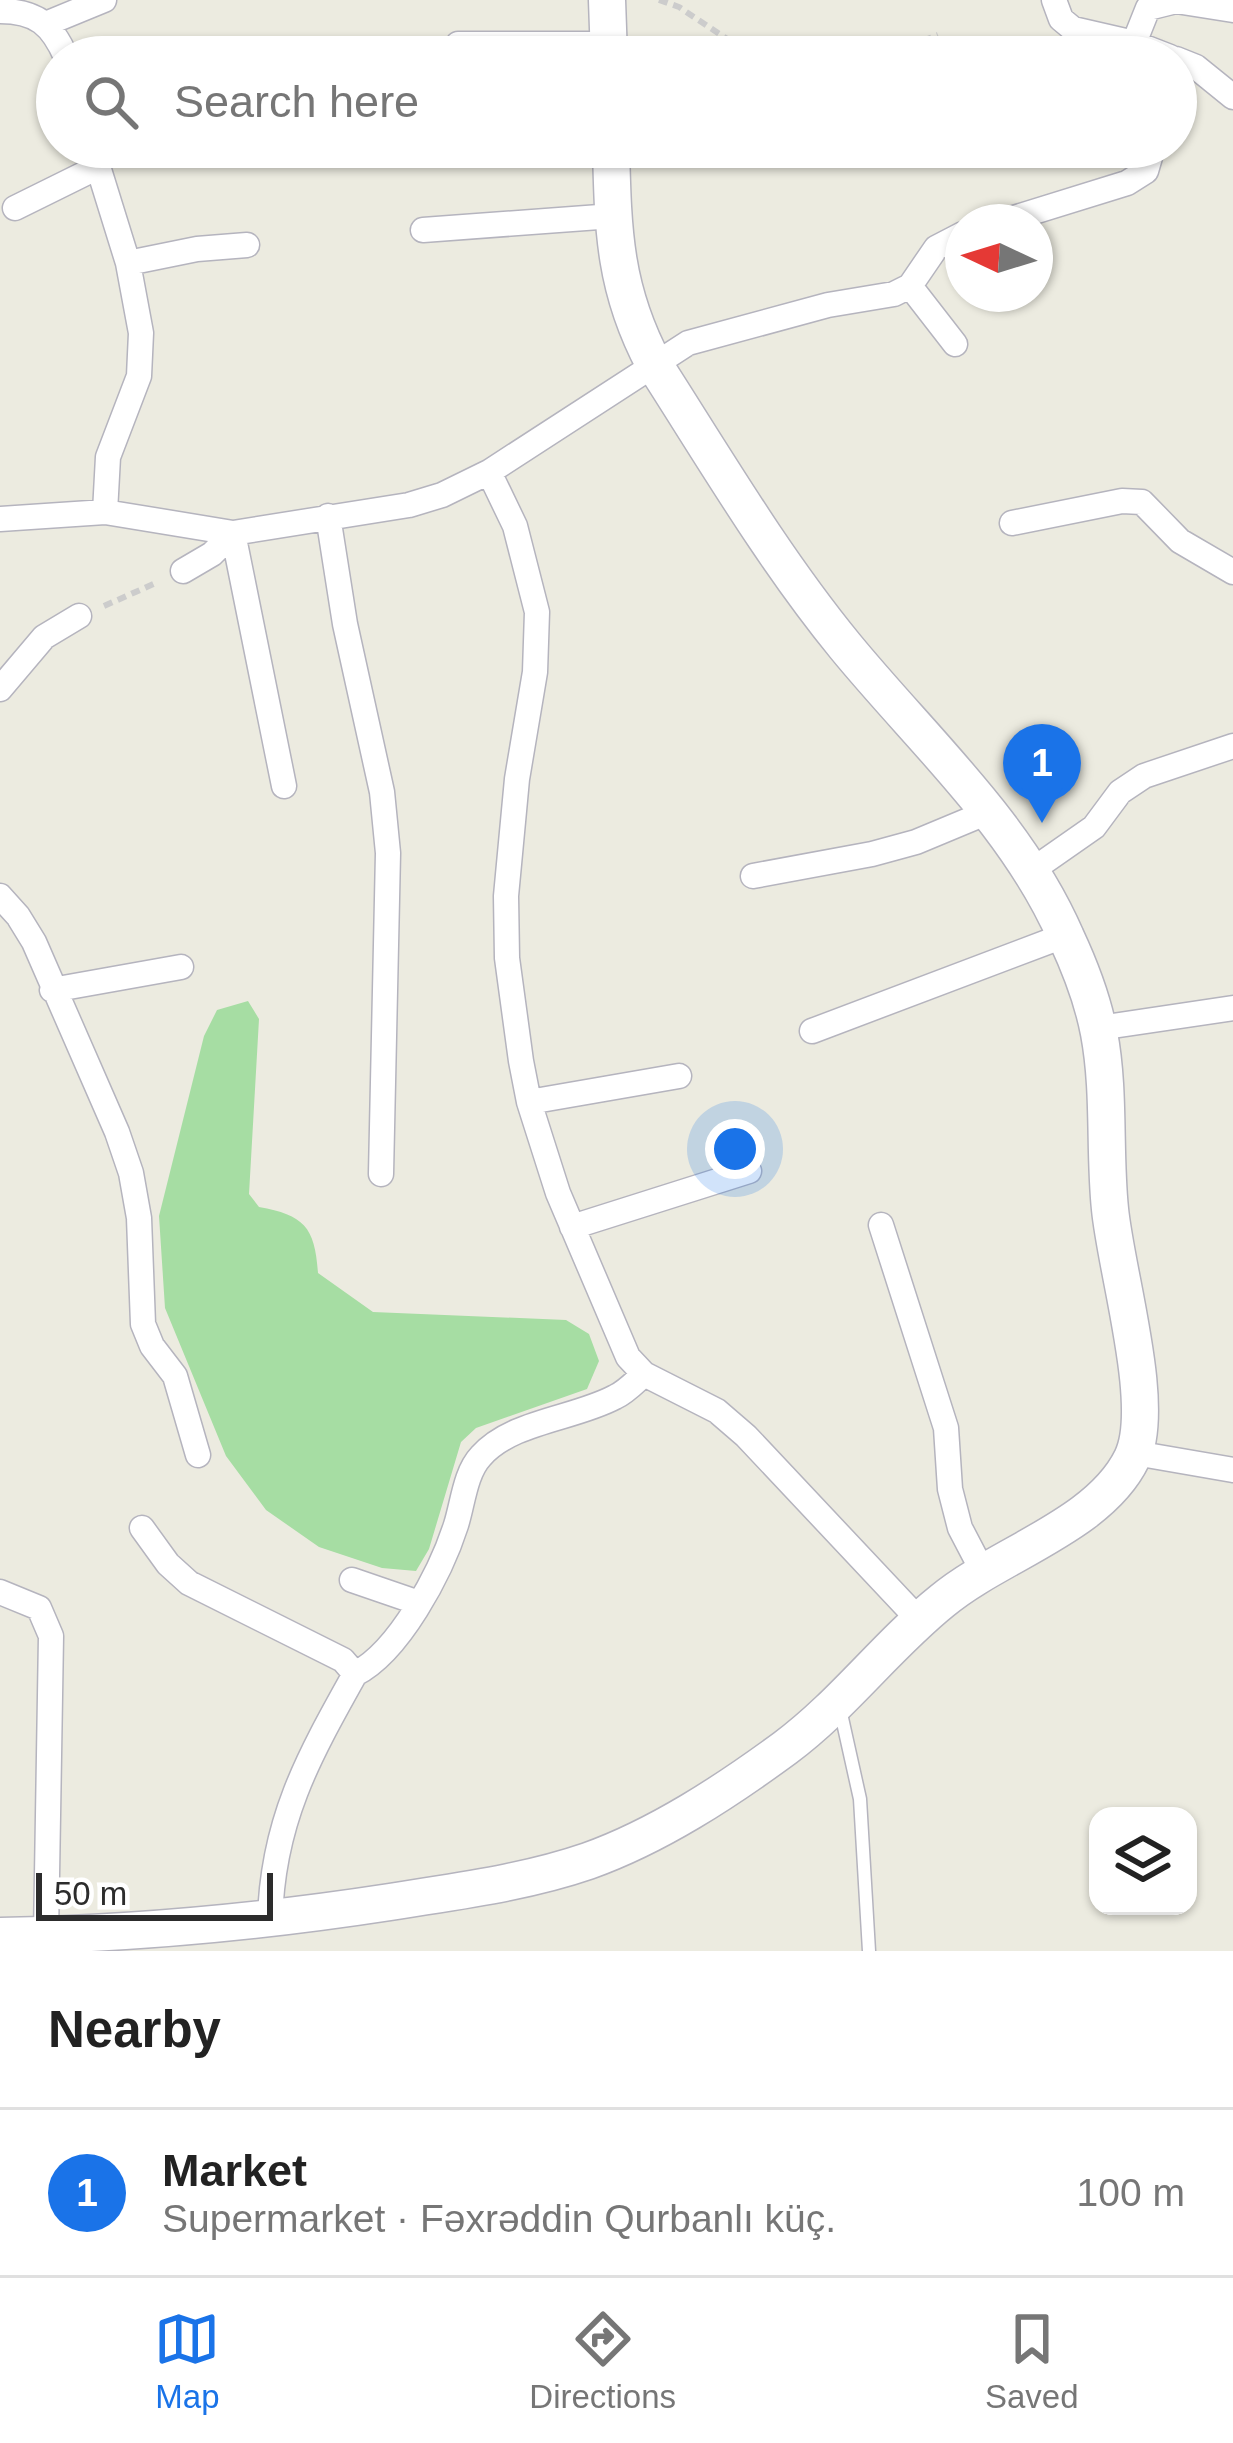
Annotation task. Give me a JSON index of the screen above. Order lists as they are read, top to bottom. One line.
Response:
{"scale_bar":"50 m","north":"left","page":{"search":"Search here","pins":"1","scale":"50 m","heading":"Nearby","list":[{"mark":"1","name":"Market","note":"Supermarket · Fəxrəddin Qurbanlı küç.","value":"100 m"}],"nav":["Map","Directions","Saved"]}}
